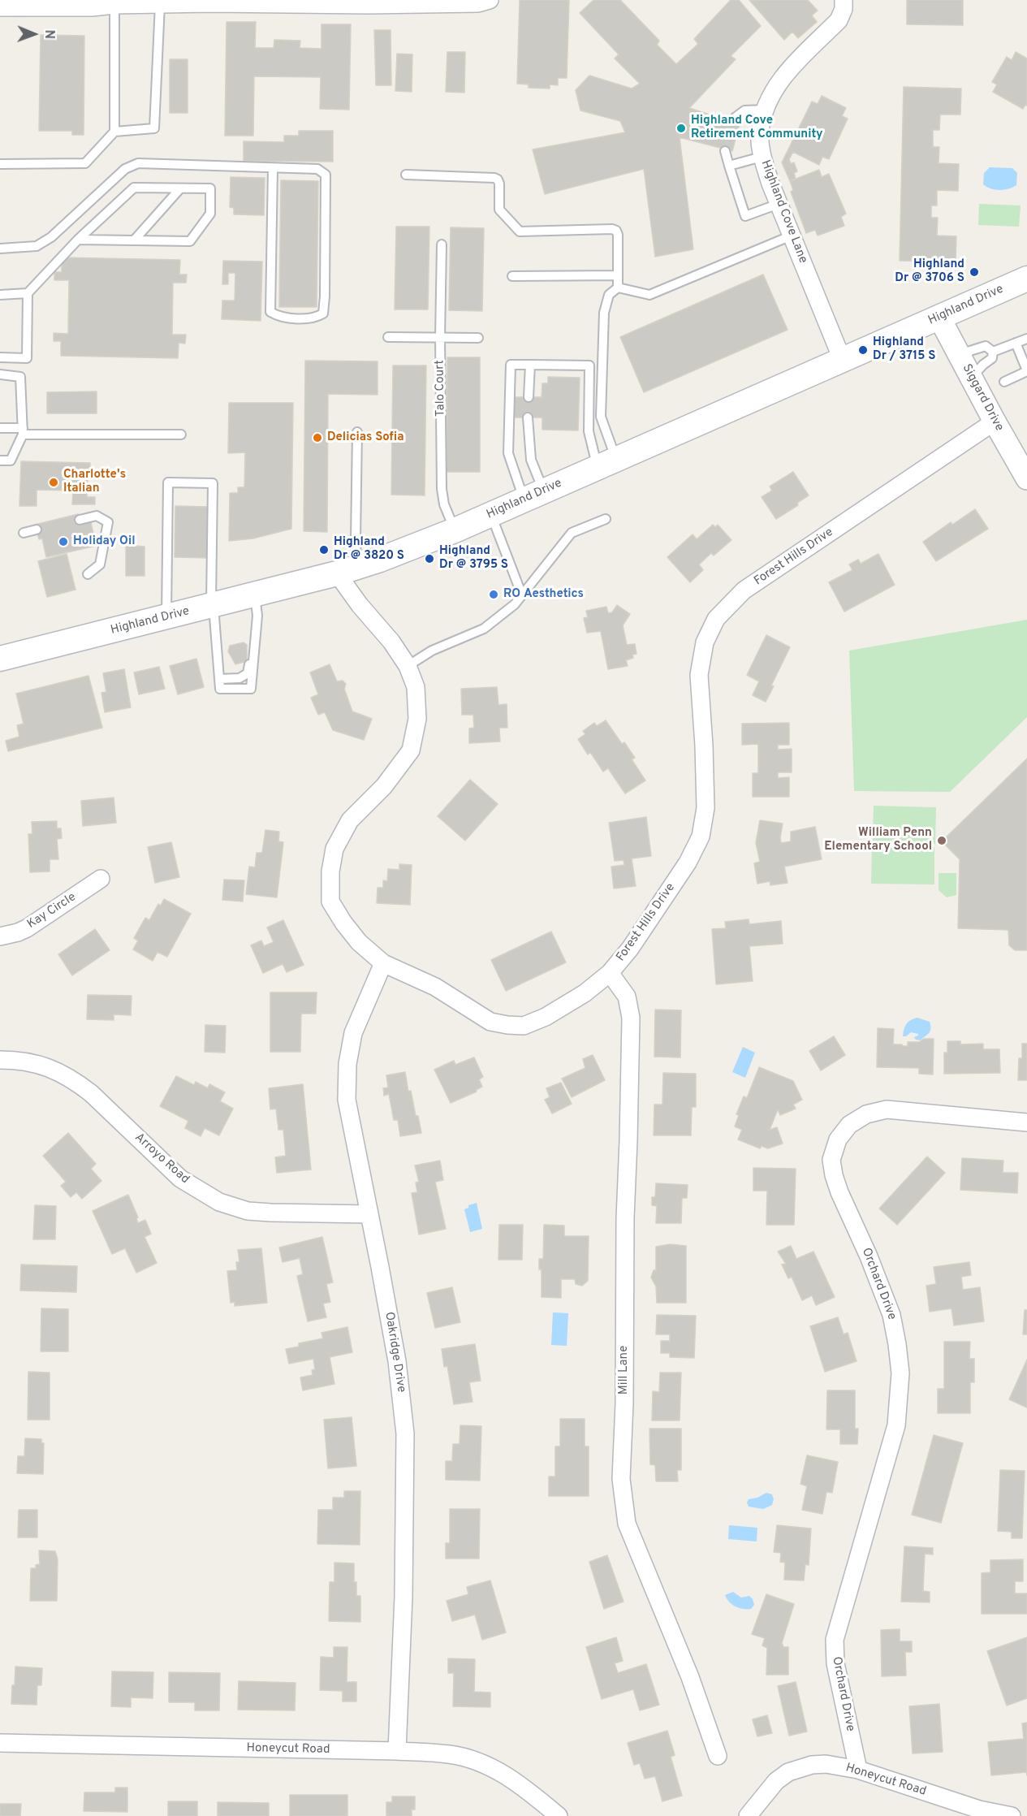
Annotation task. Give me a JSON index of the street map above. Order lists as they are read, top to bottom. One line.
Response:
{"streets":{"main road":["Highland Drive"],"street":["Highland Cove Lane","Siggard Drive","Forest Hills Drive","Kay Circle","Arroyo Road","Orchard Drive","Oakridge Drive","Mill Lane","Honeycut Road"],"lane":["Talo Court"]},"crossings":[["Highland Cove Lane","Highland Drive"],["Highland Drive","Talo Court"],["Highland Drive","Siggard Drive"],["Highland Drive","Forest Hills Drive"],["Siggard Drive","Forest Hills Drive"],["Forest Hills Drive","Oakridge Drive"],["Forest Hills Drive","Mill Lane"],["Arroyo Road","Oakridge Drive"],["Orchard Drive","Honeycut Road"],["Oakridge Drive","Honeycut Road"]],"places":["Highland Cove Retirement Community","Highland Dr @ 3706 S","Highland Dr / 3715 S","Delicias Sofia","Charlotte's Italian","Holiday Oil","Highland Dr @ 3820 S","Highland Dr @ 3795 S","RO Aesthetics","William Penn Elementary School"],"north":"right"}
